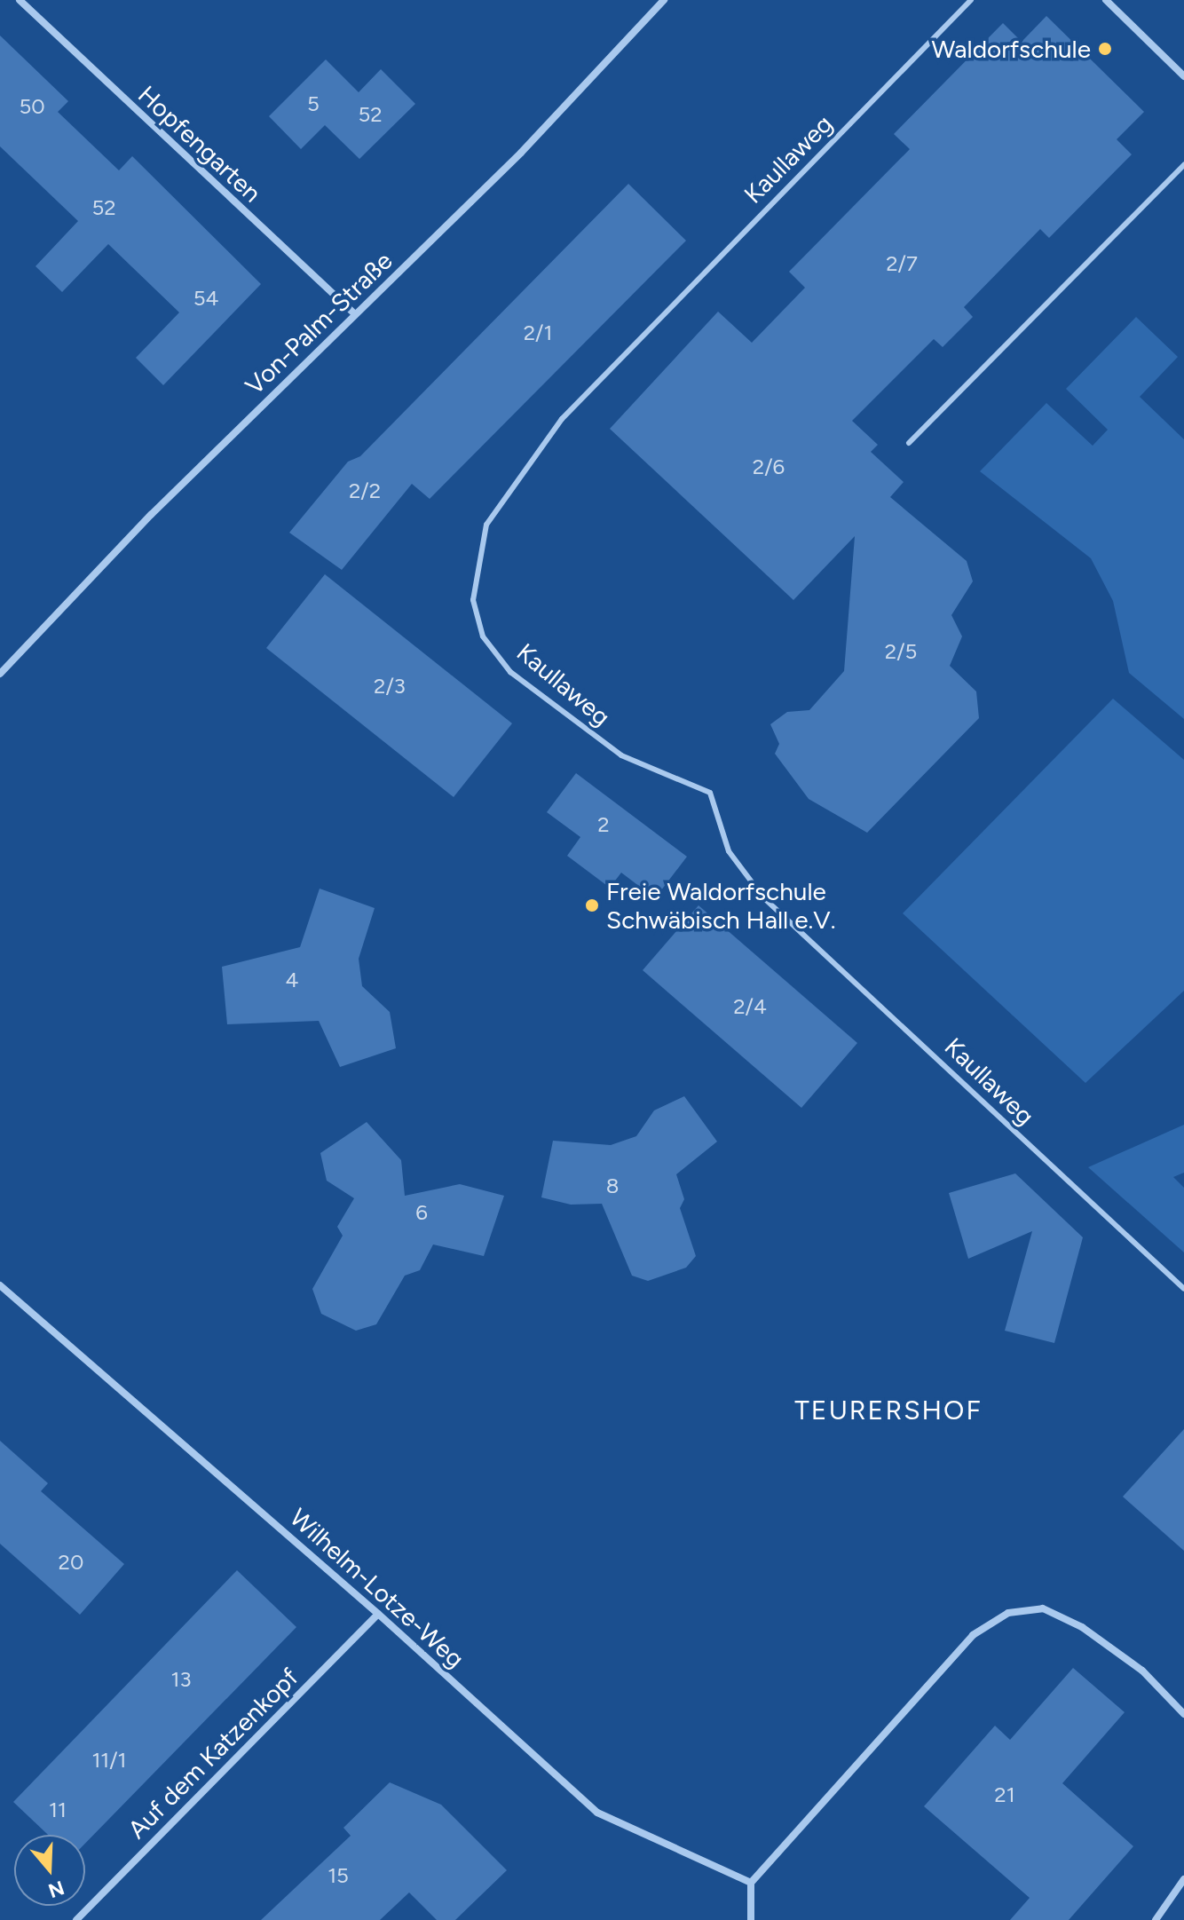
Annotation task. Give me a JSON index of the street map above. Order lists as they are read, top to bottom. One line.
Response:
{"streets":{"street":["Hopfengarten","Von-Palm-Straße","Wilhelm-Lotze-Weg","Auf dem Katzenkopf"],"lane":["Kaullaweg"]},"crossings":[["Hopfengarten","Von-Palm-Straße"],["Wilhelm-Lotze-Weg","Auf dem Katzenkopf"]],"districts":["TEURERSHOF"],"places":["Waldorfschule","Freie Waldorfschule Schwäbisch Hall e.V."],"house_numbers":["5","50","52","52","2/7","54","2/1","2/6","2/2","2/5","2/3","2","4","2/4","8","6","20","13","11/1","21","11","15"],"north":"bottom"}
